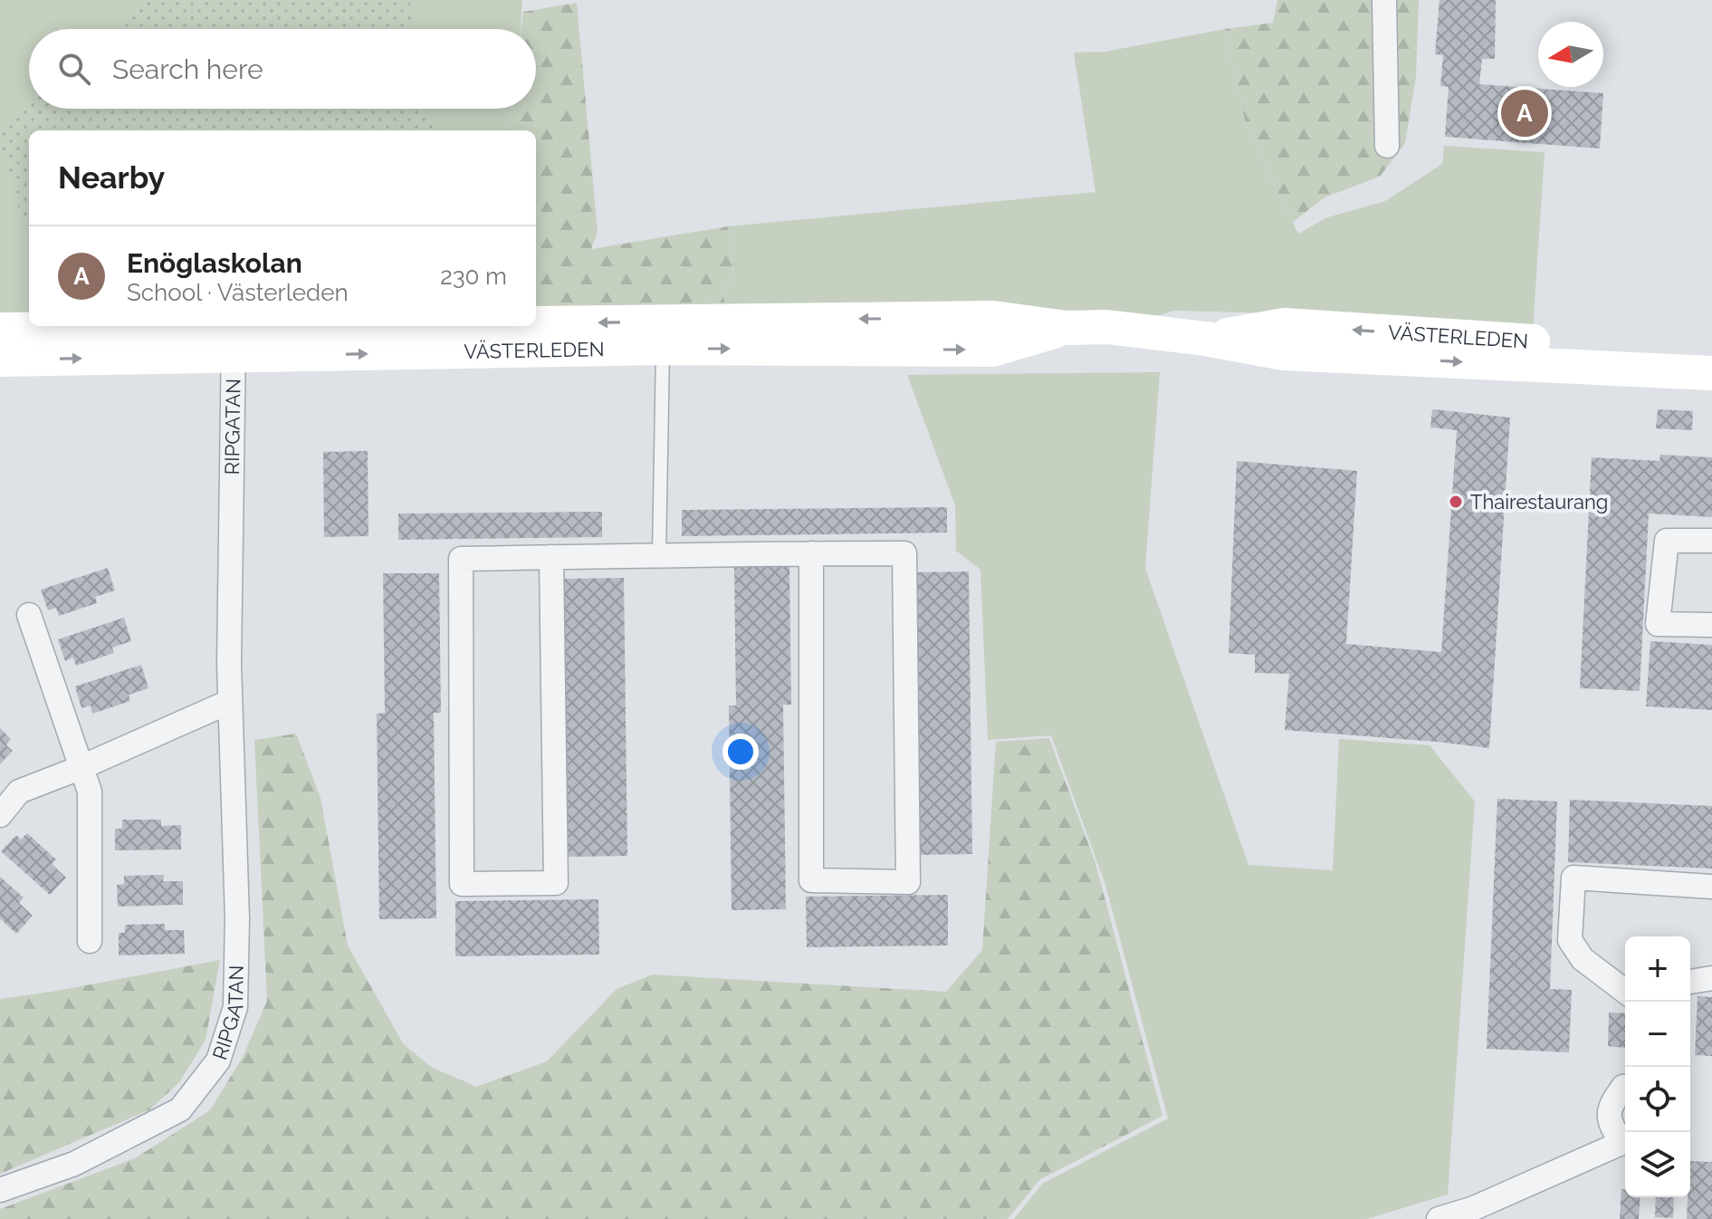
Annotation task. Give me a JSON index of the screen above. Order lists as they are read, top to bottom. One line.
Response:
{"streets":{"street":["VÄSTERLEDEN","RIPGATAN"]},"crossings":[["VÄSTERLEDEN","RIPGATAN"]],"places":["Thairestaurang"],"north":"left","page":{"search":"Search here","pins":"A","heading":"Nearby","list":[{"mark":"A","name":"Enöglaskolan","note":"School · Västerleden","value":"230 m"}],"map_buttons":["+","−"]}}
